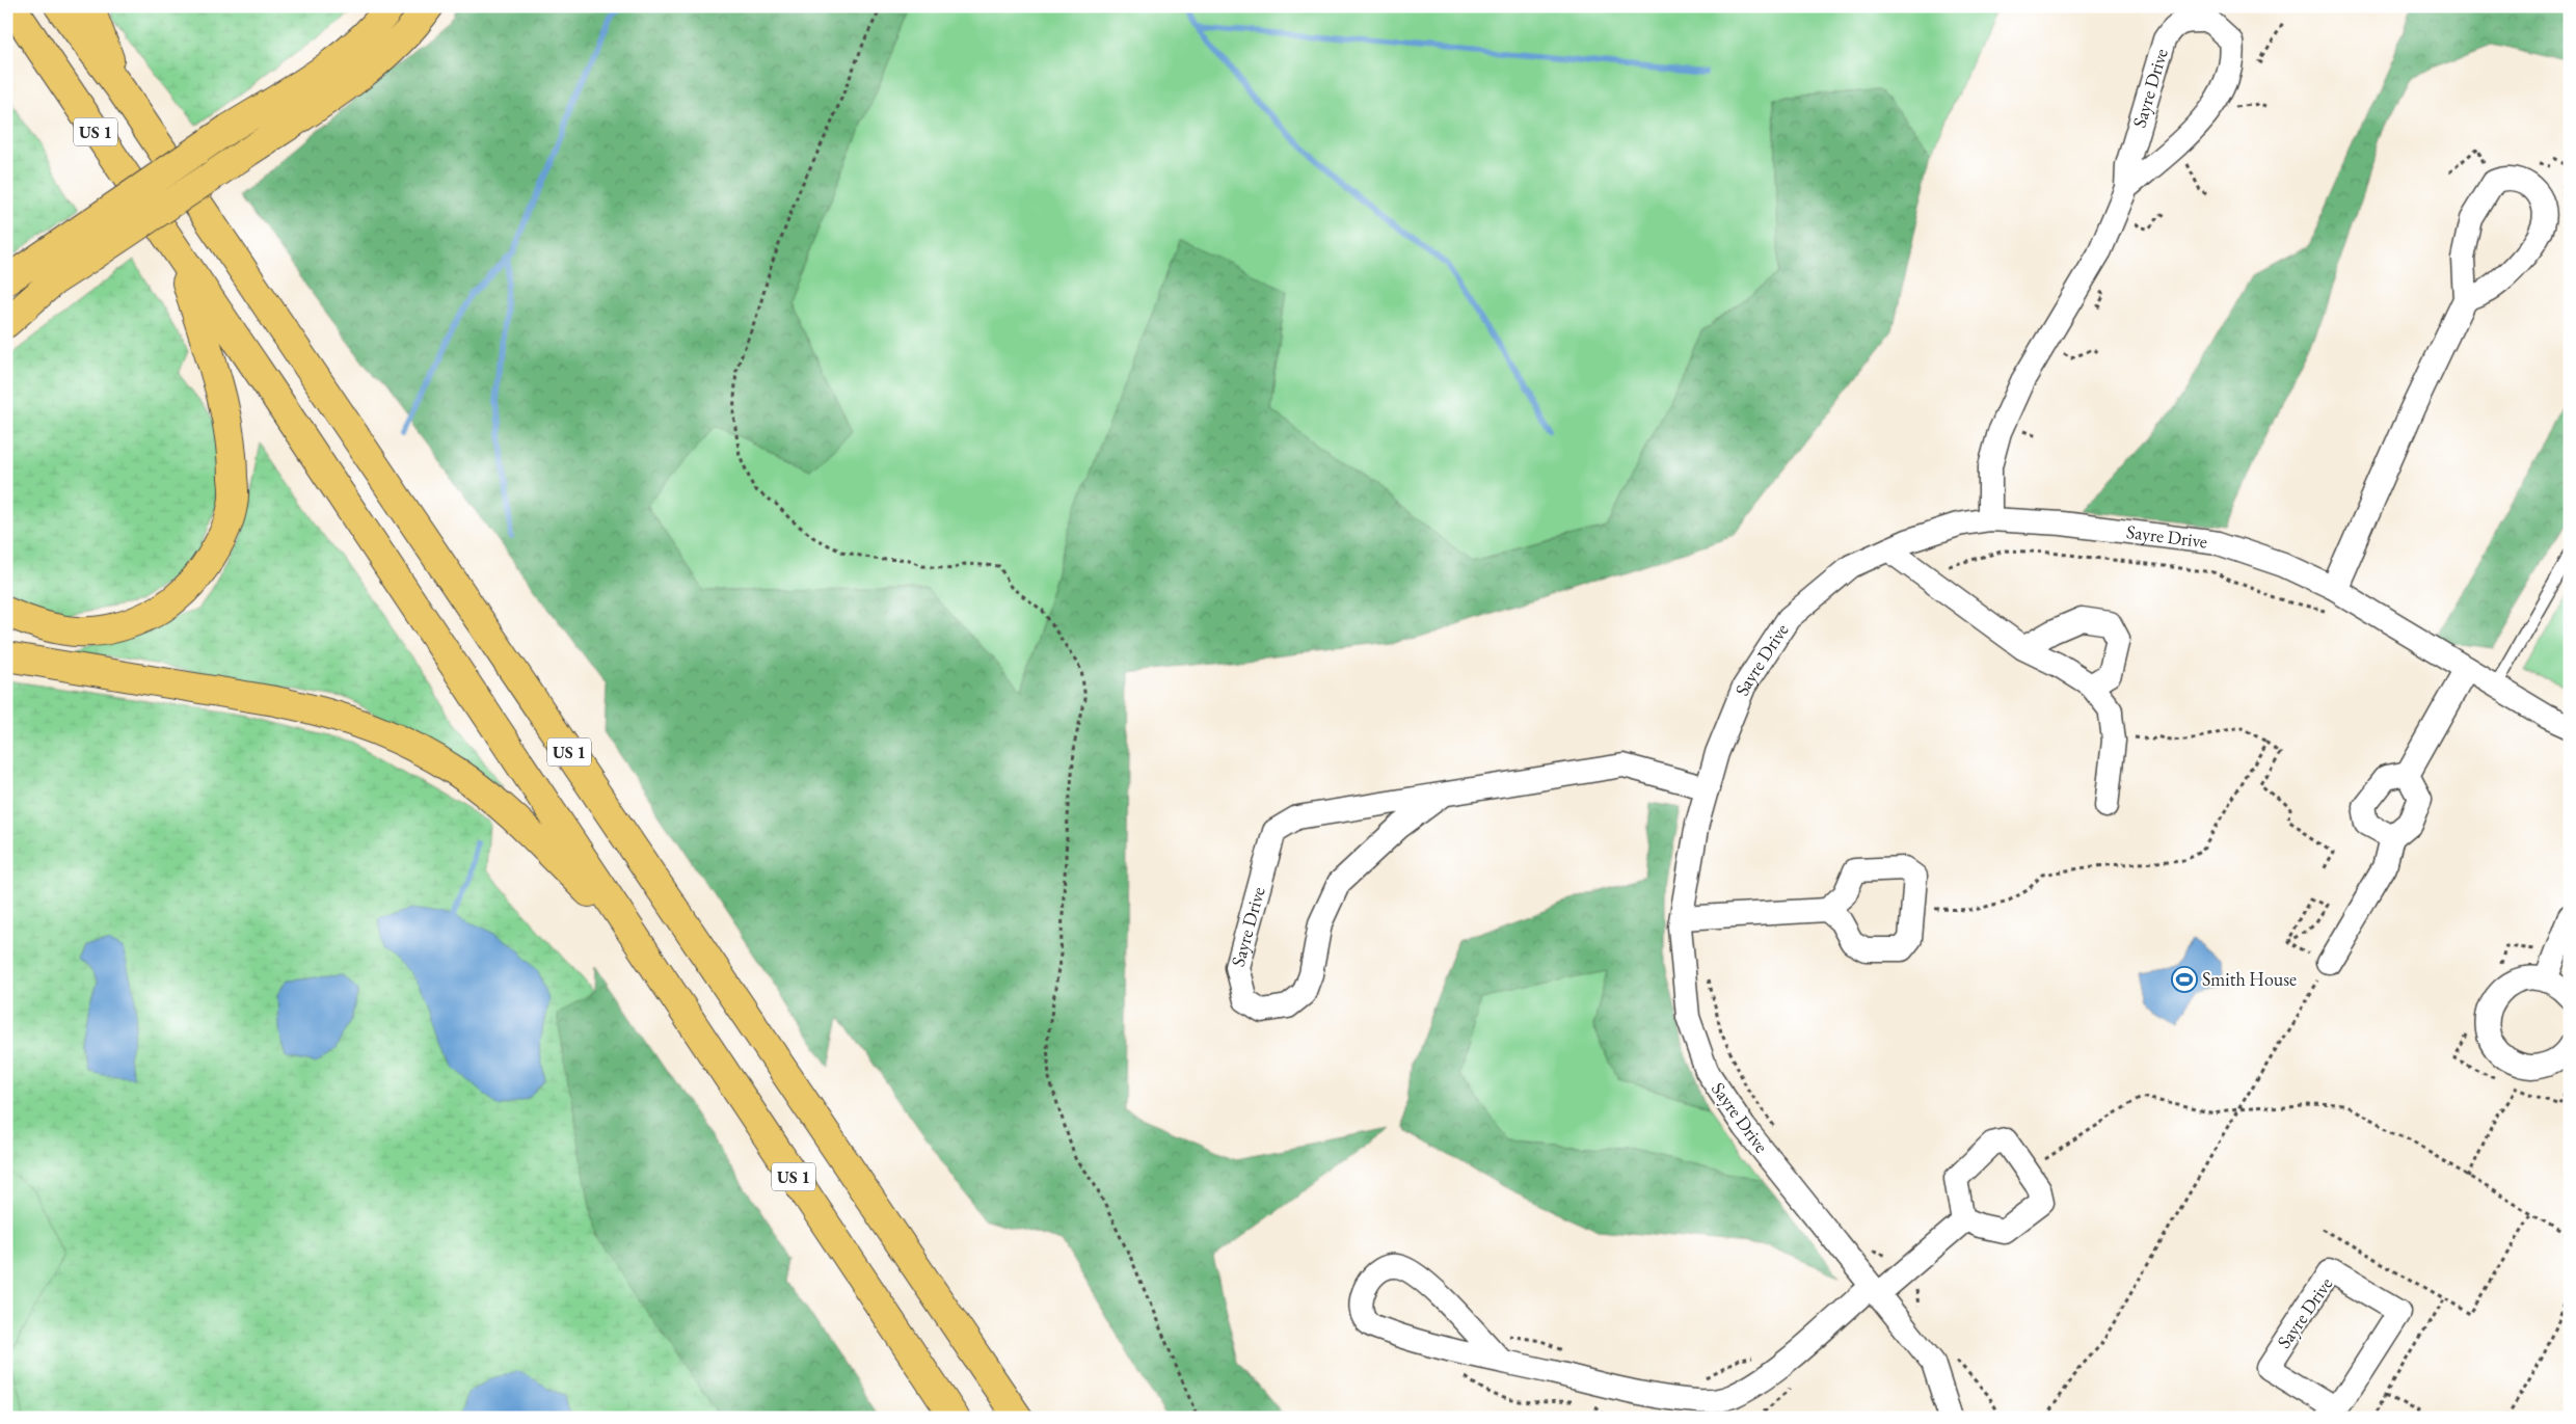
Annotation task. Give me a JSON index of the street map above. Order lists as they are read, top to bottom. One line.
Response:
{"streets":{"highway":["US 1"],"street":["Sayre Drive"]},"places":{"sports":["Smith House"]}}
